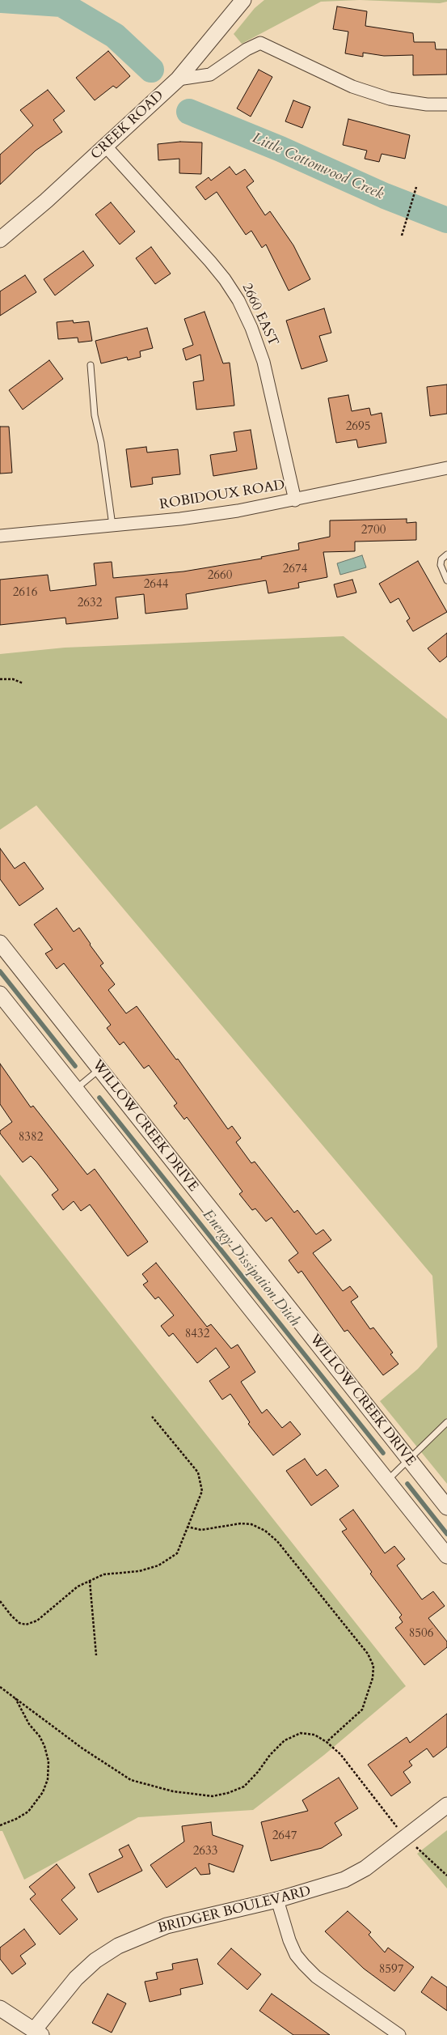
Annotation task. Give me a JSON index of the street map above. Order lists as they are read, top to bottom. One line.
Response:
{"streets":{"street":["CREEK ROAD","2660 EAST","ROBIDOUX ROAD","WILLOW CREEK DRIVE","BRIDGER BOULEVARD"]},"crossings":[["CREEK ROAD","2660 EAST"],["2660 EAST","ROBIDOUX ROAD"]],"water":["Little Cottonwood Creek","Energy Dissipation Ditch"],"house_numbers":["2695","2700","2674","2660","2644","2616","2632","8382","8432","8506","2647","2633","8597"]}
